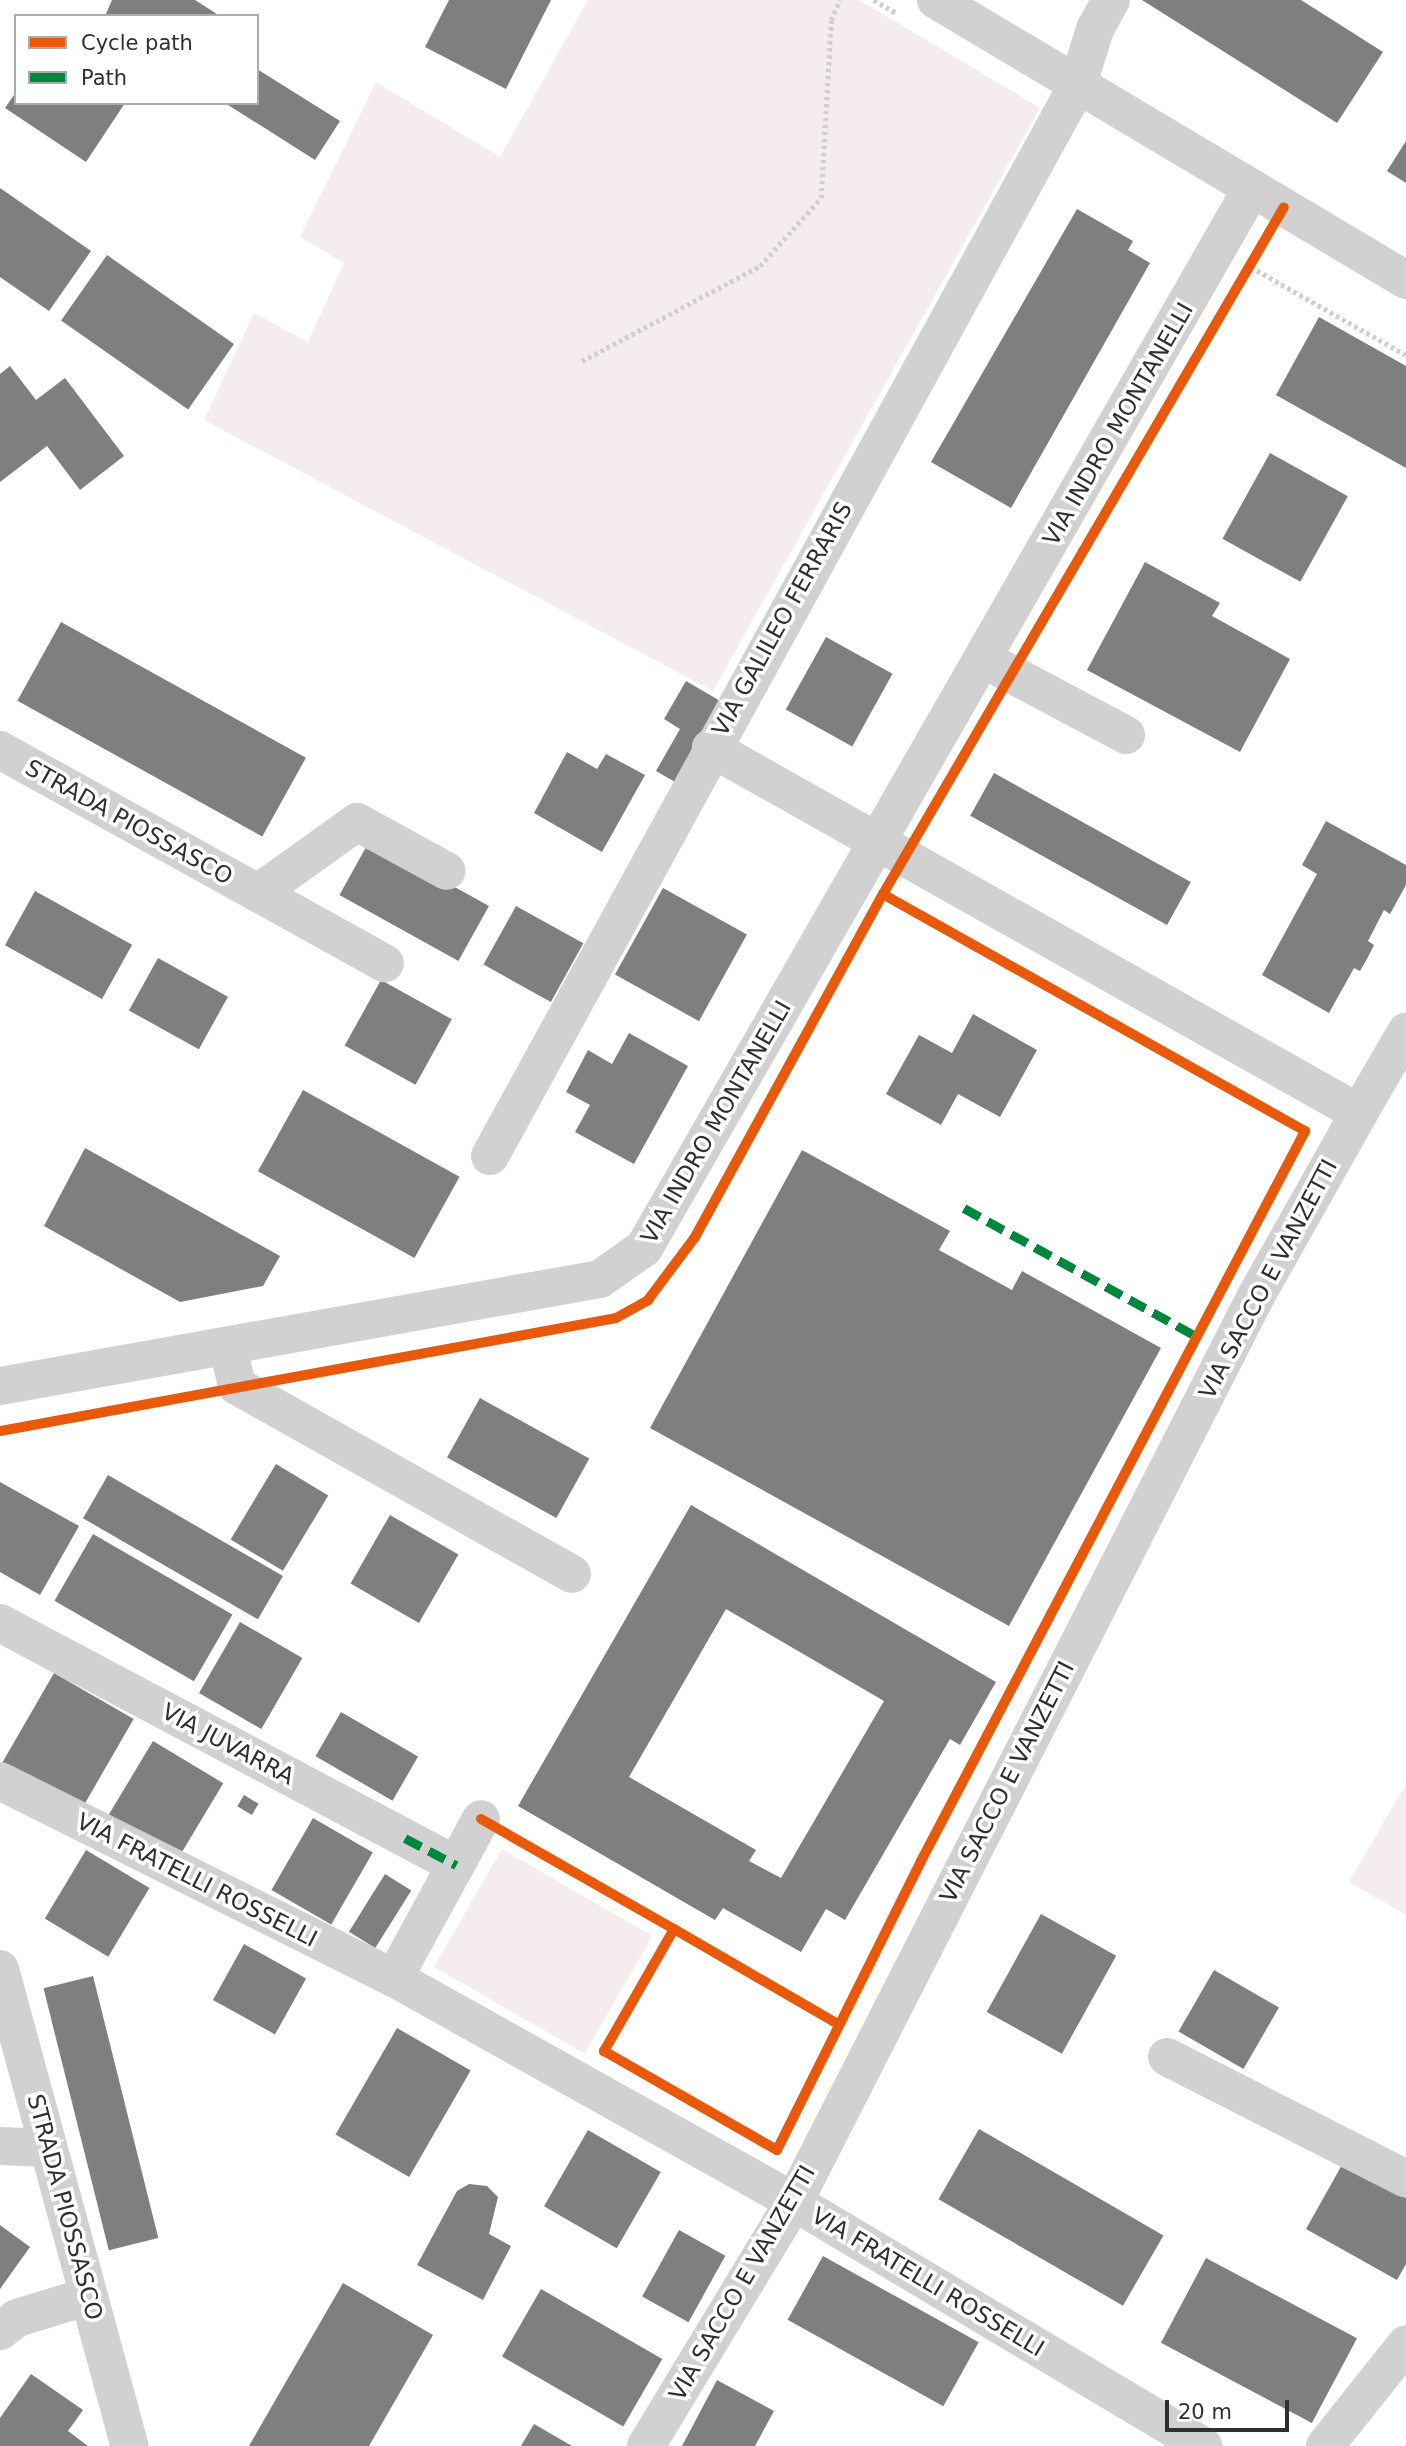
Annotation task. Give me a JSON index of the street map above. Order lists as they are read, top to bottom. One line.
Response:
{"streets":{"street":["VIA INDRO MONTANELLI","VIA GALILEO FERRARIS","STRADA PIOSSASCO","VIA SACCO E VANZETTI","VIA JUVARRA","VIA FRATELLI ROSSELLI"]},"crossings":[["VIA SACCO E VANZETTI","VIA FRATELLI ROSSELLI"]],"legend":["Cycle path","Path"],"scale_bar":"20 m"}
